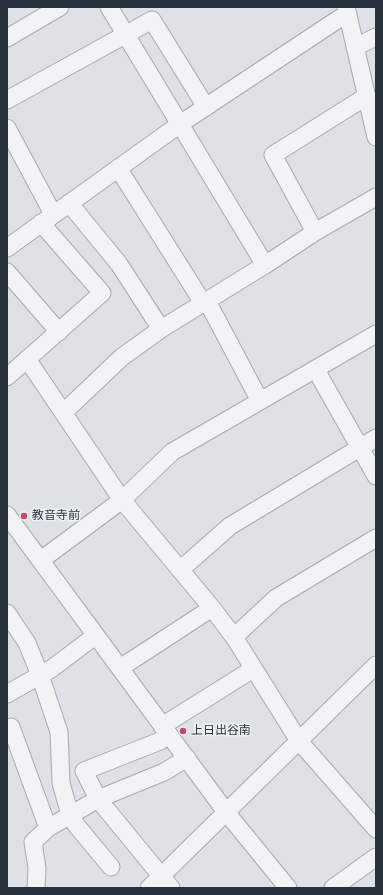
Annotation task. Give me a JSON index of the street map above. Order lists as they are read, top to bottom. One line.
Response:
{"places":["教音寺前","上日出谷南"]}
